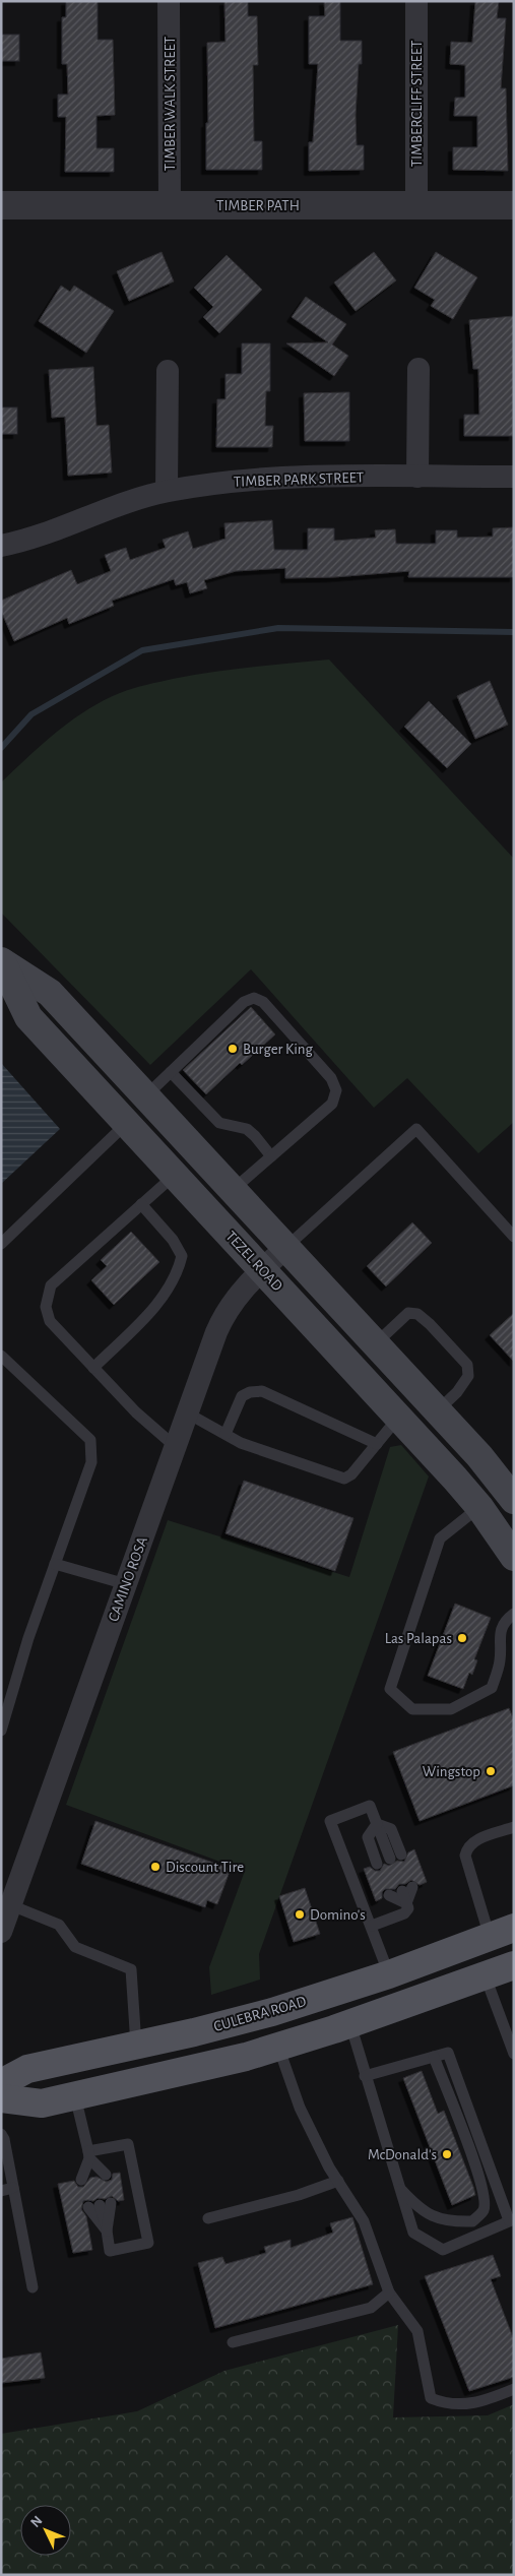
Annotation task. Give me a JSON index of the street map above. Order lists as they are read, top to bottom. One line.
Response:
{"streets":{"main road":["TEZEL ROAD","CULEBRA ROAD"],"street":["TIMBER WALK STREET","TIMBERCLIFF STREET","TIMBER PATH","TIMBER PARK STREET","CAMINO ROSA"]},"crossings":[["TIMBER WALK STREET","TIMBER PATH"],["TIMBERCLIFF STREET","TIMBER PATH"],["TEZEL ROAD","CAMINO ROSA"]],"places":["Burger King","Las Palapas","Wingstop","Discount Tire","Domino's","McDonald's"],"north":"top left"}
